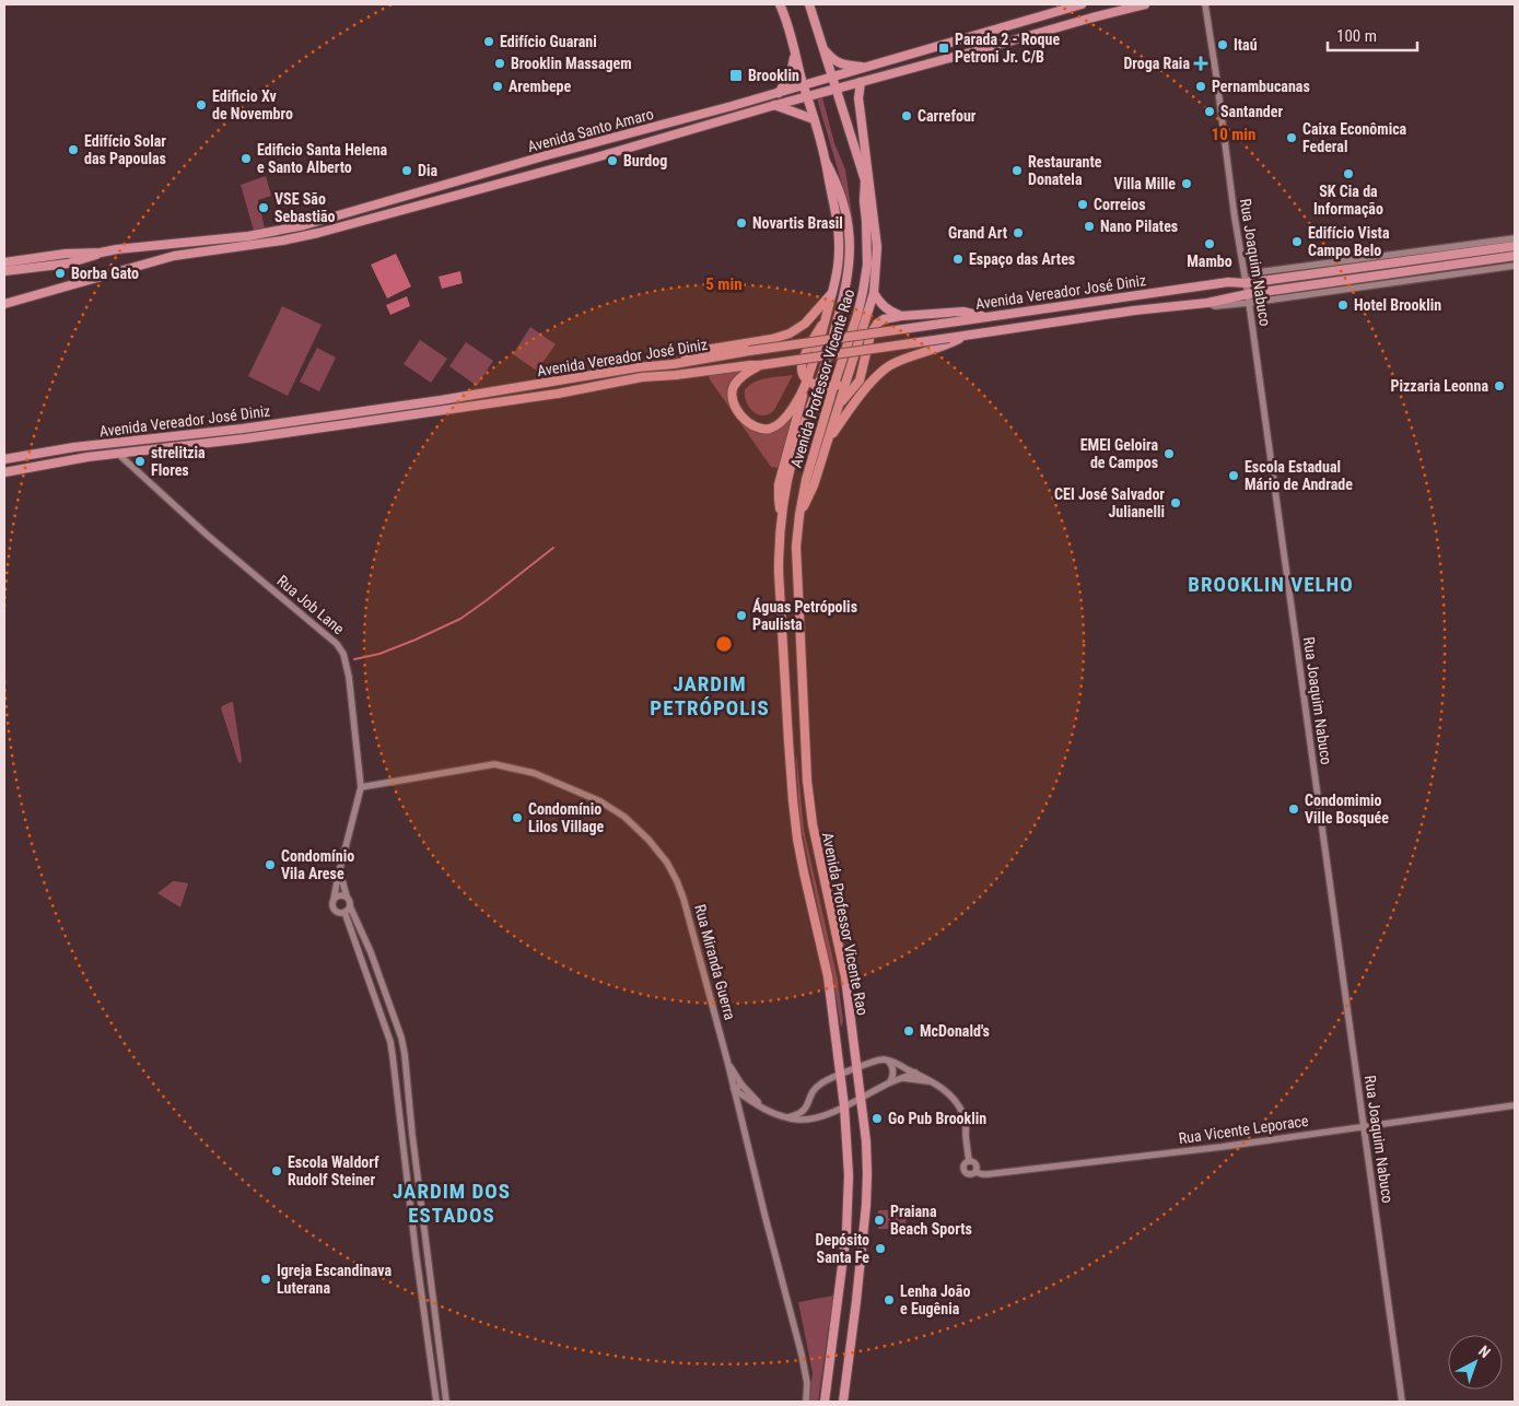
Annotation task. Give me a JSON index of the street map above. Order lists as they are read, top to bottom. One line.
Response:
{"streets":{"main road":["Avenida Santo Amaro","Avenida Vereador José Diniz","Avenida Professor Vicente Rao"],"street":["Rua Joaquim Nabuco","Rua Job Lane","Rua Miranda Guerra","Rua Vicente Leporace"]},"crossings":[["Avenida Santo Amaro","Avenida Professor Vicente Rao"],["Rua Joaquim Nabuco","Avenida Vereador José Diniz"],["Rua Joaquim Nabuco","Rua Vicente Leporace"],["Avenida Vereador José Diniz","Rua Job Lane"],["Rua Job Lane","Rua Miranda Guerra"]],"districts":["BROOKLIN VELHO","JARDIM PETRÓPOLIS","JARDIM DOS ESTADOS"],"places":{"other":["Edifício Guarani","Itaú","Brooklin Massagem","Arembepe","Pernambucanas","Edificio Xv de Novembro","Santander","Carrefour","Caixa Econômica Federal","Edifício Solar das Papoulas","Edificio Santa Helena e Santo Alberto","Burdog","Dia","Restaurante Donatela","SK Cia da Informação","Villa Mille","Correios","VSE São Sebastião","Novartis Brasil","Nano Pilates","Grand Art","Edifício Vista Campo Belo","Mambo","Espaço das Artes","Borba Gato","Hotel Brooklin","Pizzaria Leonna","EMEI Geloira de Campos","strelitzia Flores","Escola Estadual Mário de Andrade","CEI José Salvador Julianelli","Águas Petrópolis Paulista","Condomimio Ville Bosquée","Condomínio Lilos Village","Condomínio Vila Arese","McDonald's","Go Pub Brooklin","Escola Waldorf Rudolf Steiner","Praiana Beach Sports","Depósito Santa Fe","Igreja Escandinava Luterana","Lenha João e Eugênia"],"transit":["Parada 2 - Roque Petroni Jr. C/B","Brooklin"],"health":["Droga Raia"]},"scale_bar":"100 m","north":"top right","rings":["10 min","5 min"]}
